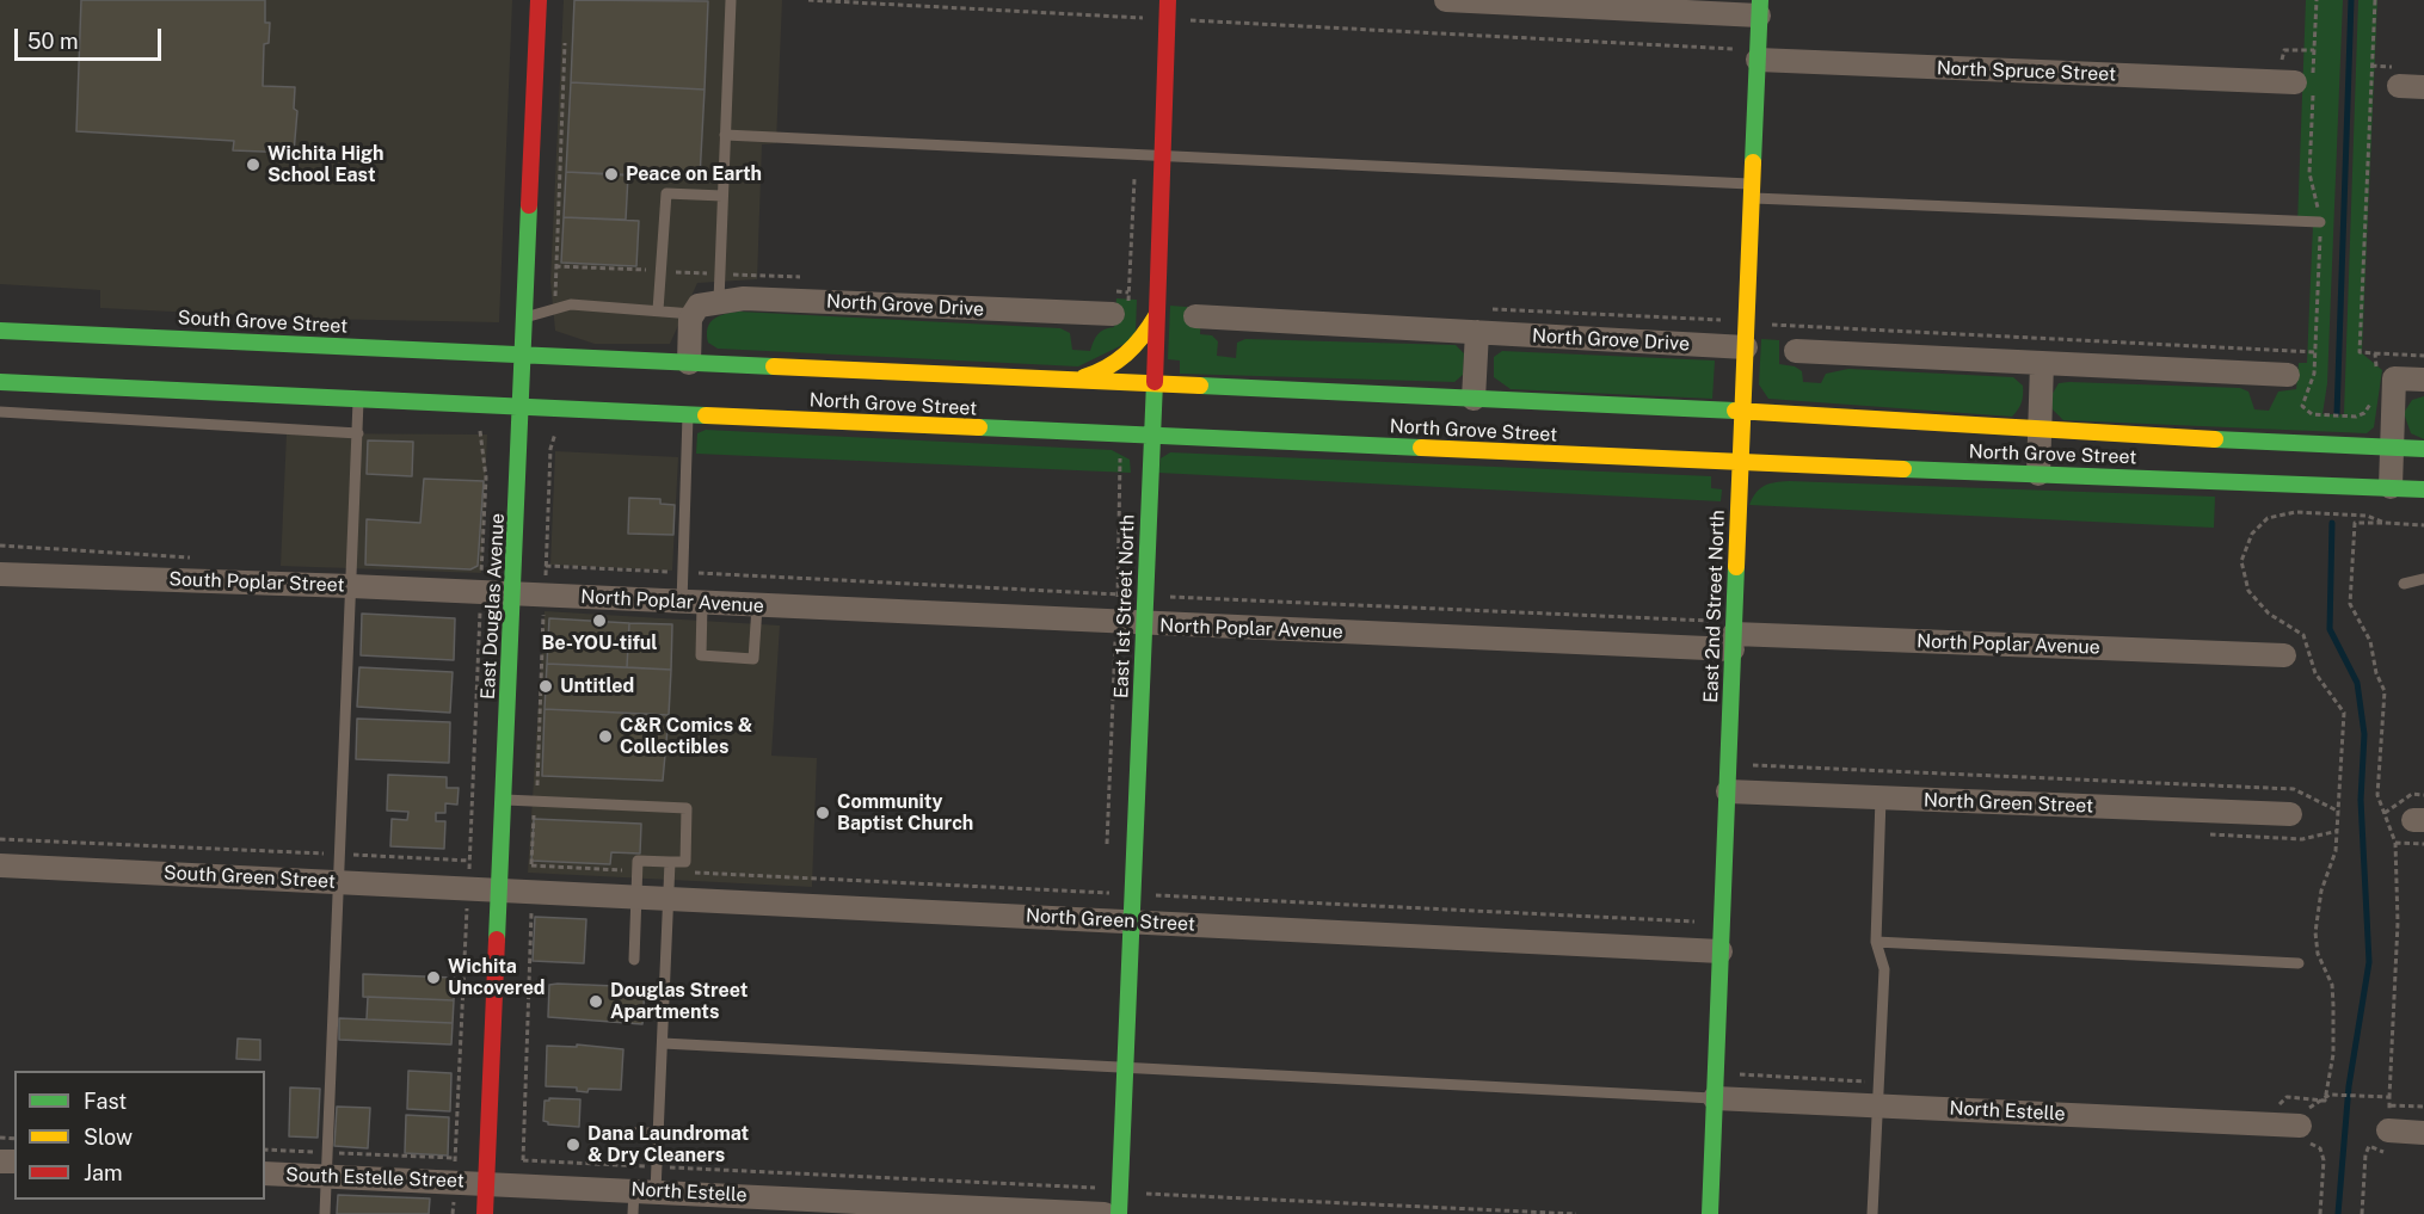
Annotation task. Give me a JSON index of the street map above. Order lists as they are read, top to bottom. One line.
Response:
{"streets":{"street":["North Spruce Street","North Grove Drive","South Grove Street","North Grove Street","South Poplar Street","North Poplar Avenue","East Douglas Avenue","East 1st Street North","East 2nd Street North","North Green Street","South Green Street","North Estelle","South Estelle Street"]},"crossings":[["North Spruce Street","East 2nd Street North"],["North Grove Drive","East 2nd Street North"],["South Grove Street","North Grove Street"],["South Grove Street","East Douglas Avenue"],["North Grove Street","East Douglas Avenue"],["North Grove Street","East 1st Street North"],["North Grove Street","East 2nd Street North"],["South Poplar Street","North Poplar Avenue"],["South Poplar Street","East Douglas Avenue"],["North Poplar Avenue","East Douglas Avenue"],["North Poplar Avenue","East 1st Street North"],["North Poplar Avenue","East 2nd Street North"],["East Douglas Avenue","North Green Street"],["East Douglas Avenue","South Green Street"],["East Douglas Avenue","North Estelle"],["East Douglas Avenue","South Estelle Street"],["East 1st Street North","North Green Street"],["East 2nd Street North","North Green Street"],["East 2nd Street North","North Estelle"],["North Green Street","South Green Street"],["North Estelle","South Estelle Street"]],"places":["Wichita High School East","Peace on Earth","Be-YOU-tiful","Untitled","C&R Comics & Collectibles","Community Baptist Church","Wichita Uncovered","Douglas Street Apartments","Dana Laundromat & Dry Cleaners"],"legend":["Fast","Slow","Jam"],"scale_bar":"50 m"}
